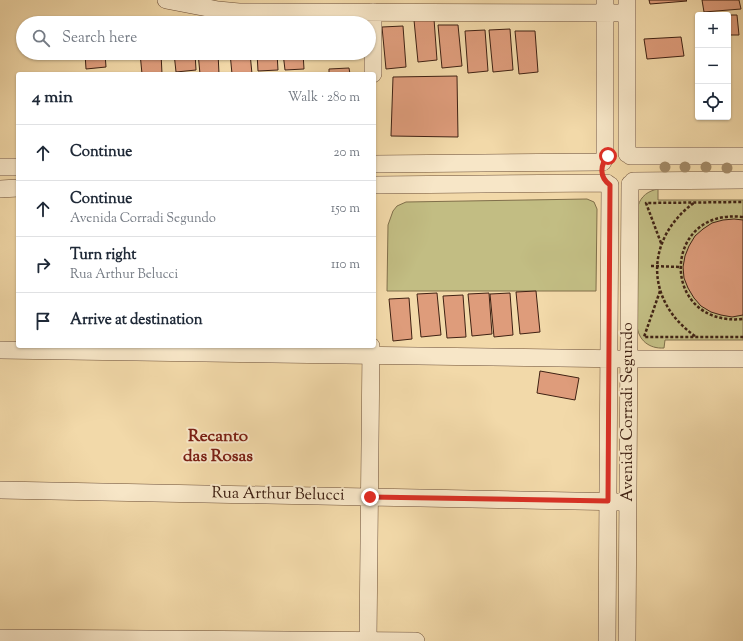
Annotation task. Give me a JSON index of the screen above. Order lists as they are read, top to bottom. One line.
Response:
{"streets":{"street":["Avenida Corradi Segundo","Rua Arthur Belucci"]},"crossings":[["Avenida Corradi Segundo","Rua Arthur Belucci"]],"districts":["Recanto das Rosas"],"page":{"map_buttons":["+","−"],"search":"Search here","heading":["4 min","Walk · 280 m"],"list":[["Continue","20 m"],["Continue","Avenida Corradi Segundo","150 m"],["Turn right","Rua Arthur Belucci","110 m"],"Arrive at destination"]}}
